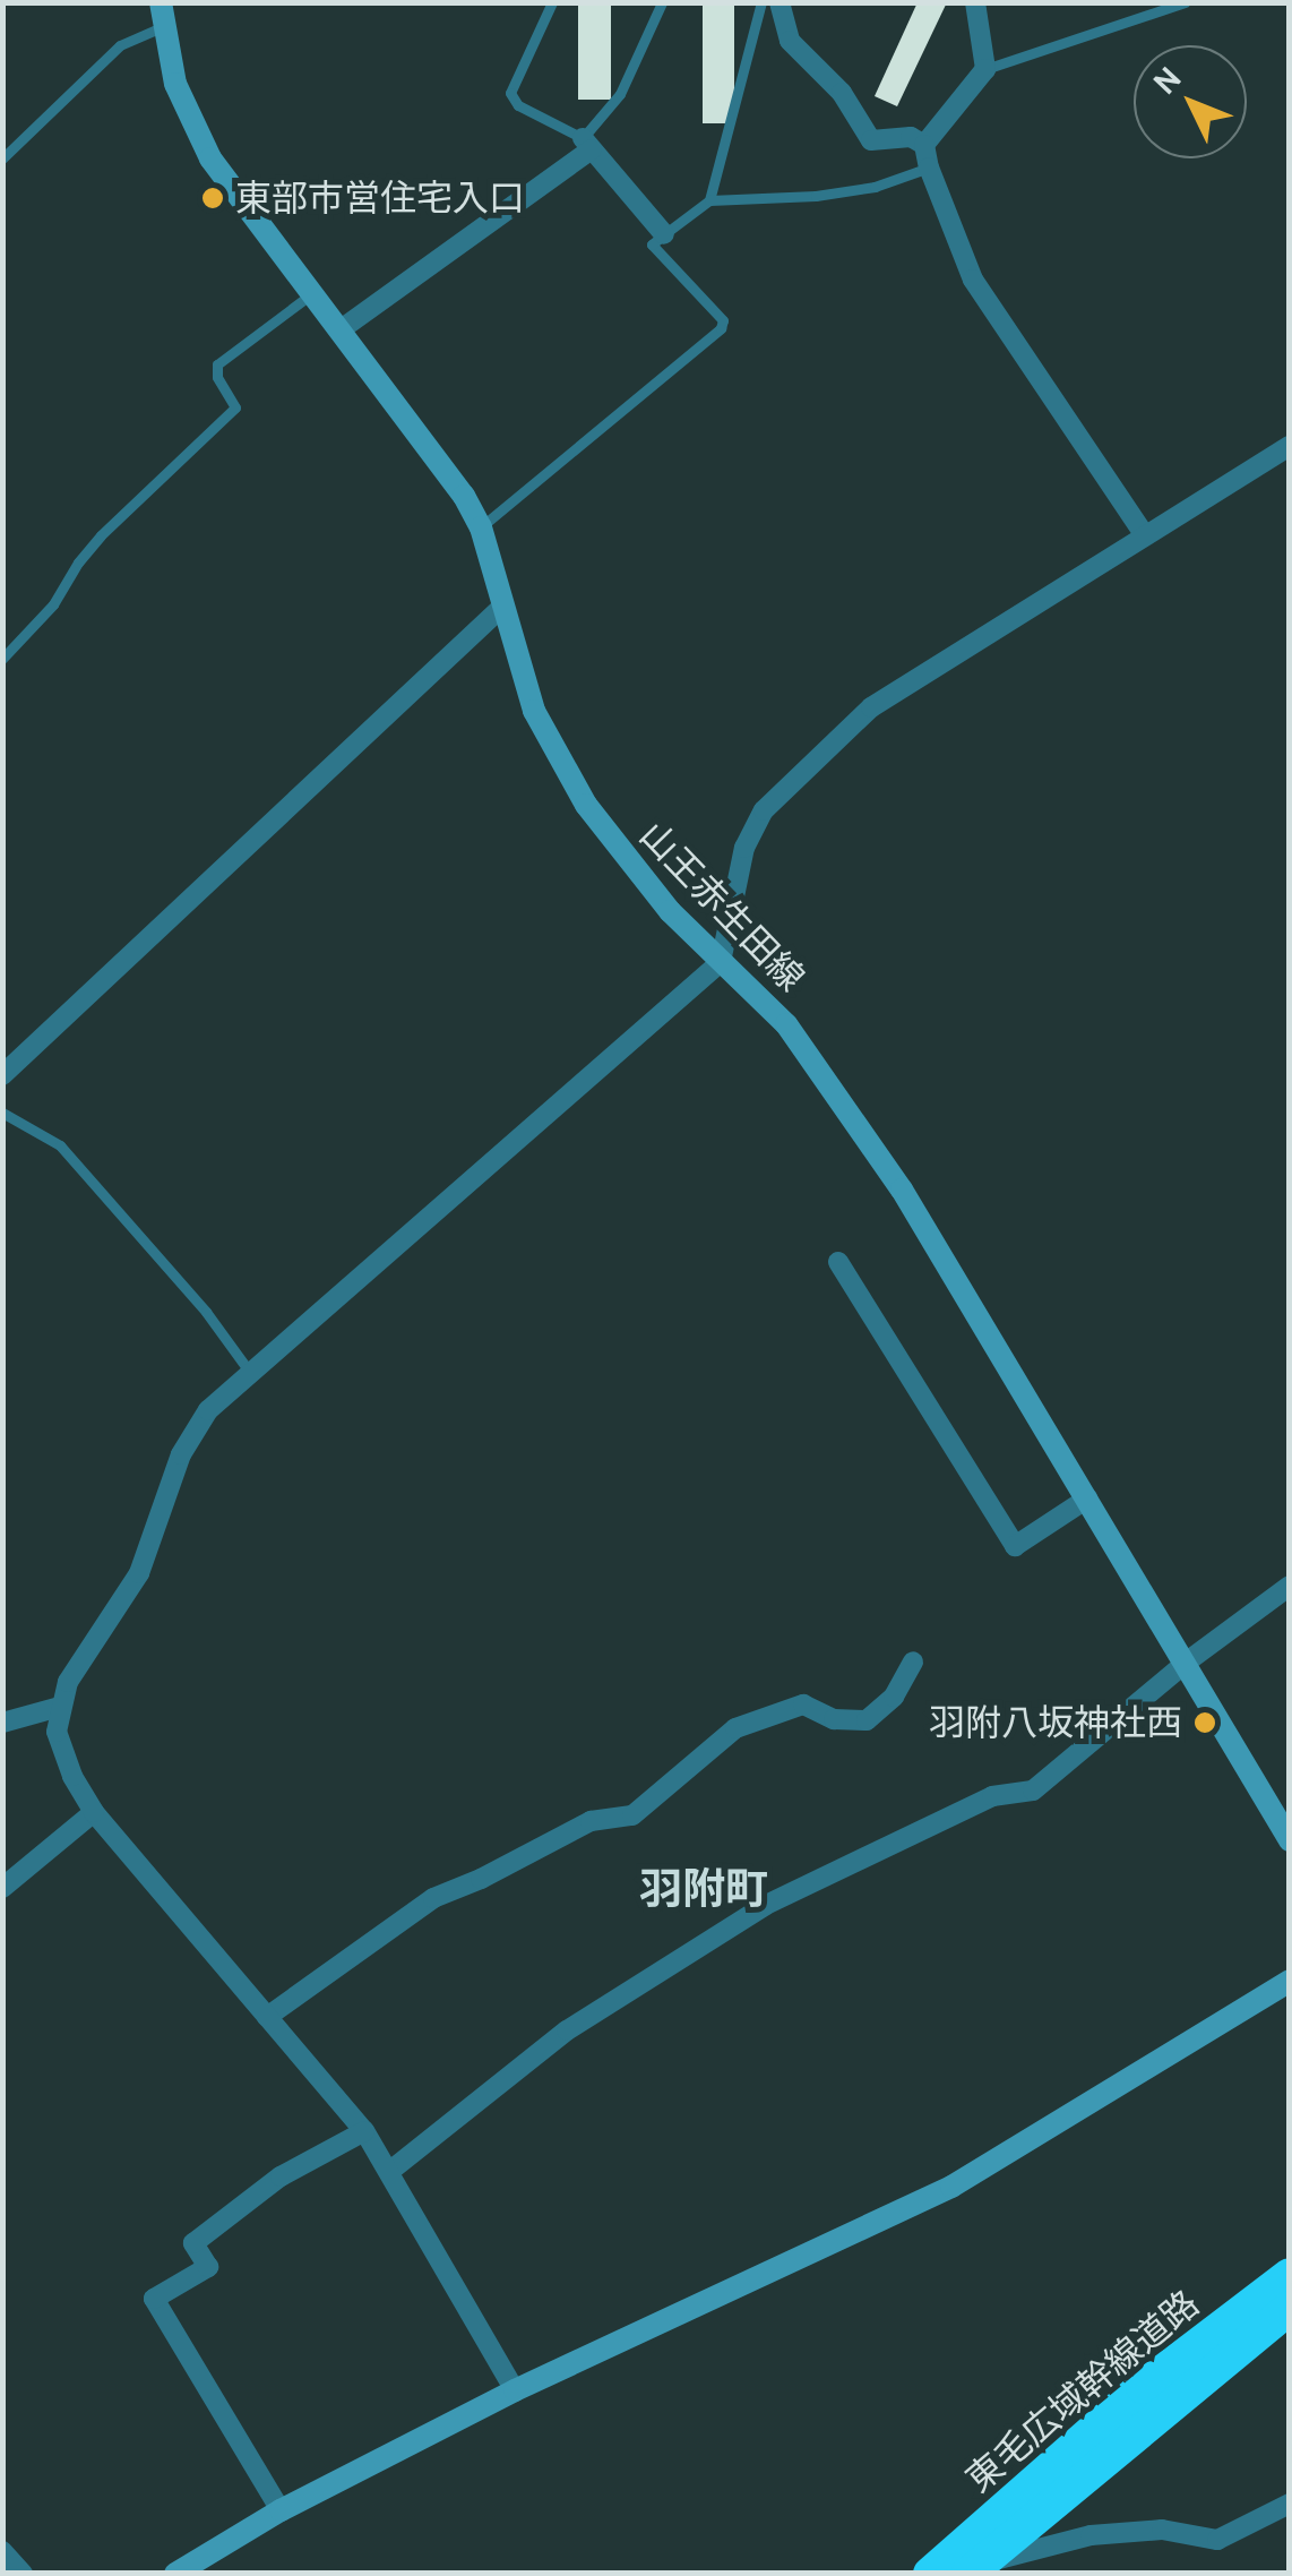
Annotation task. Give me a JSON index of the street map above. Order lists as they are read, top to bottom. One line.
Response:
{"streets":{"highway":["東毛広域幹線道路"],"main road":["山王赤生田線"]},"districts":["羽附町"],"places":["東部市営住宅入口","羽附八坂神社西"],"north":"top left"}
